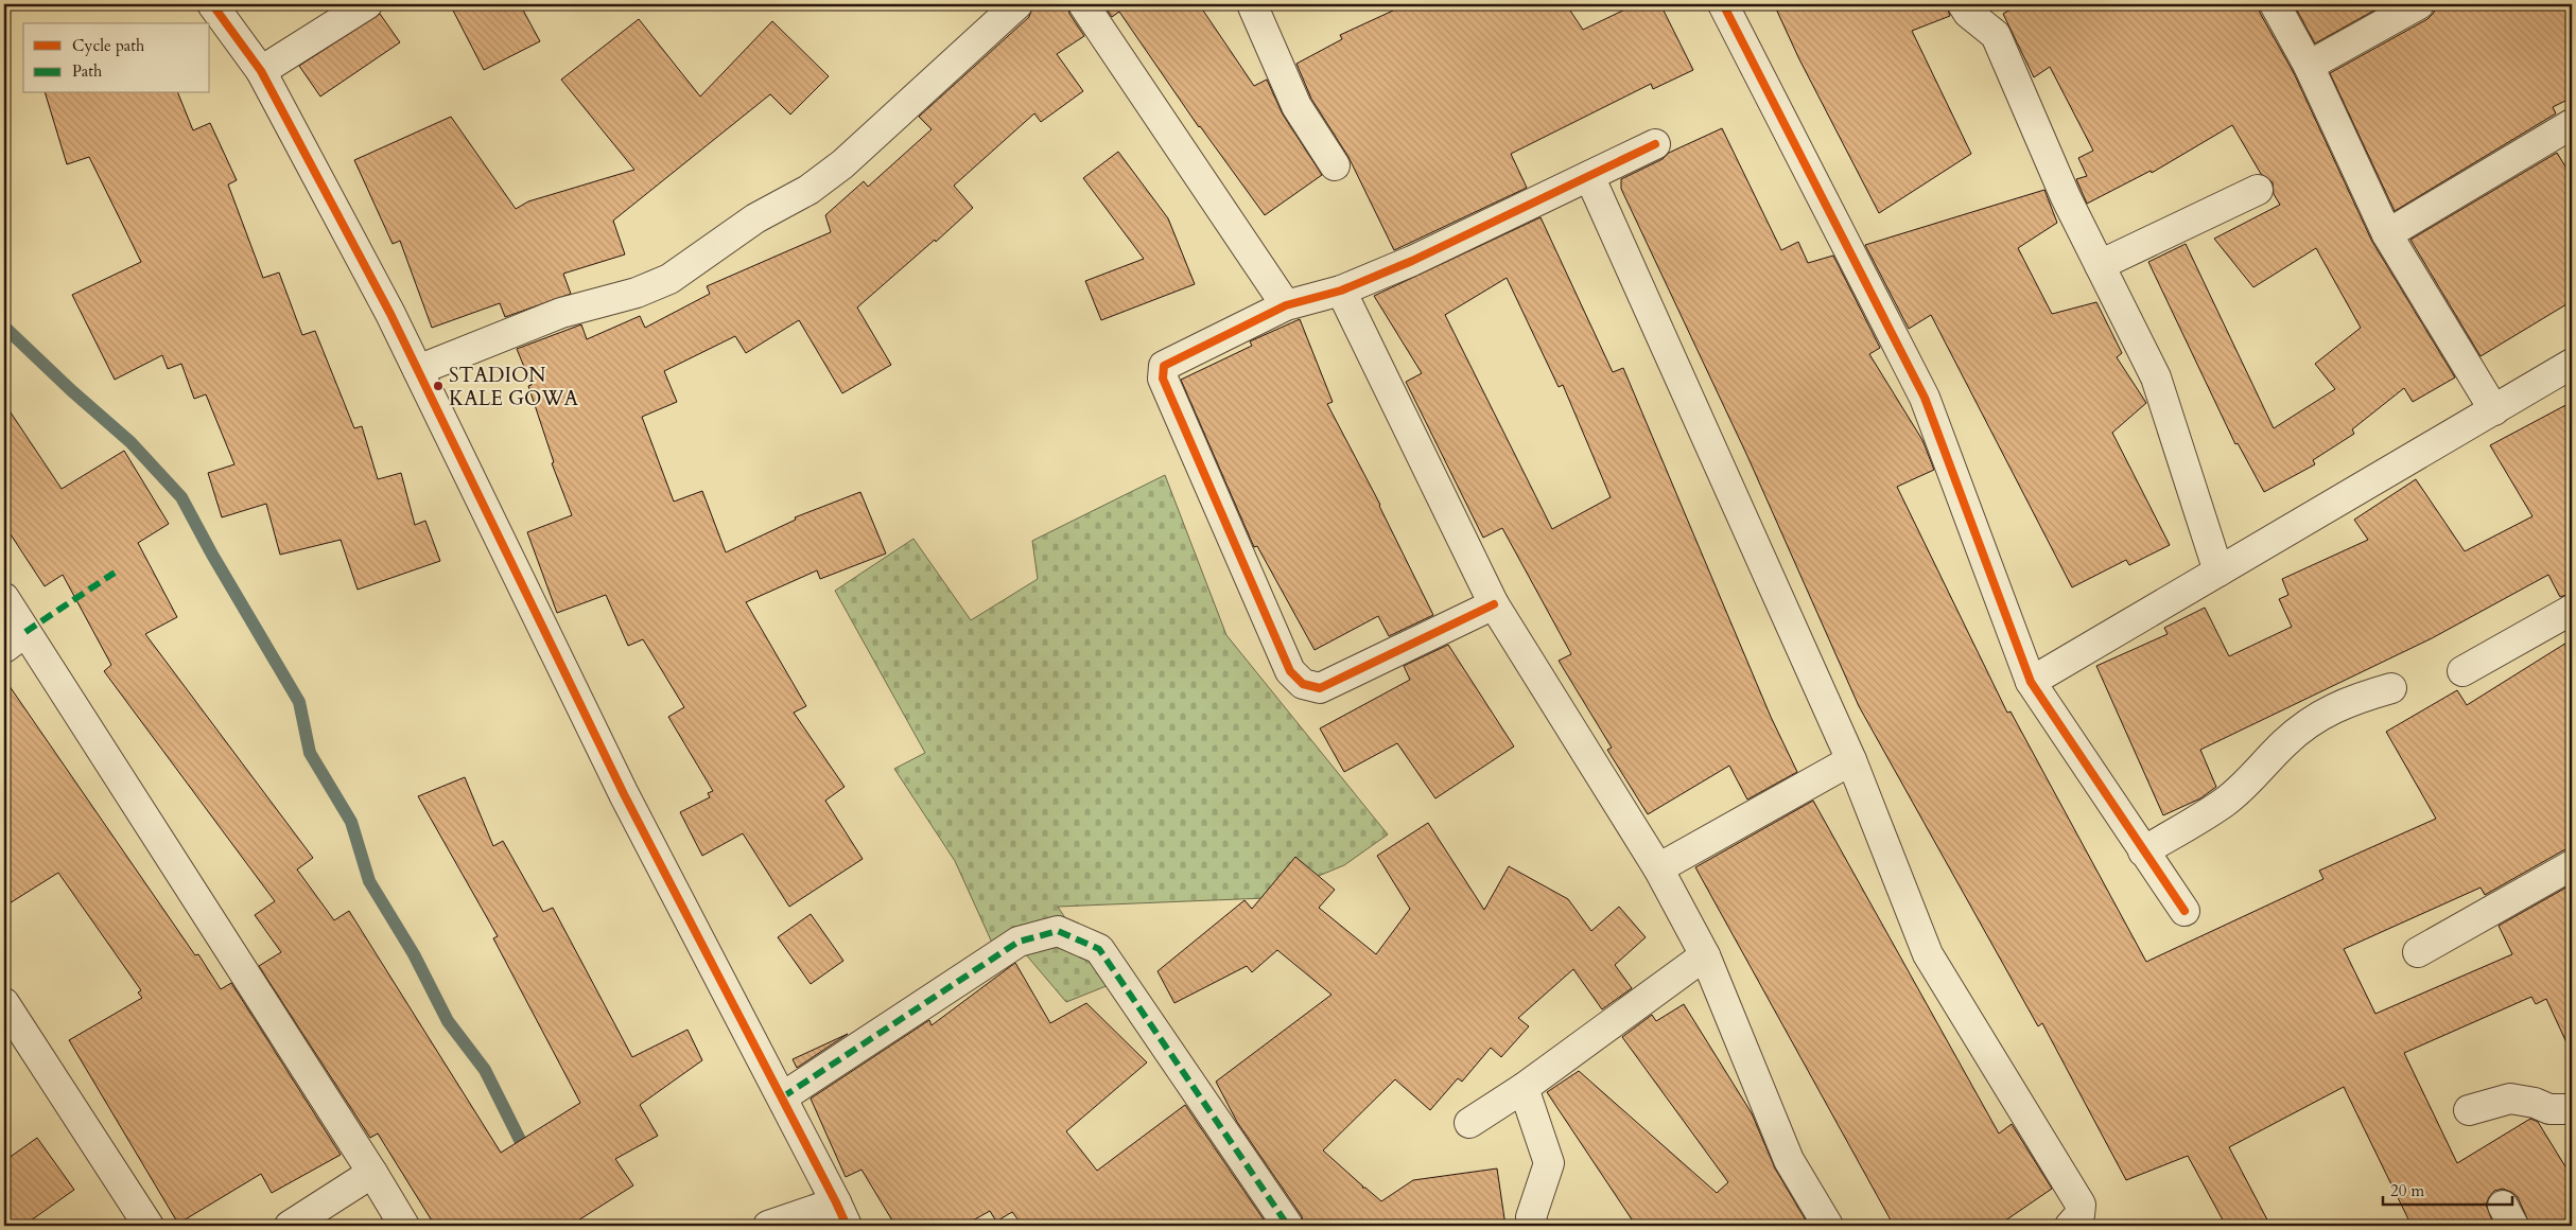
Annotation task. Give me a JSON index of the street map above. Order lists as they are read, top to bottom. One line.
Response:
{"places":["STADION KALE GOWA"],"legend":["Cycle path","Path"],"scale_bar":"20 m"}
